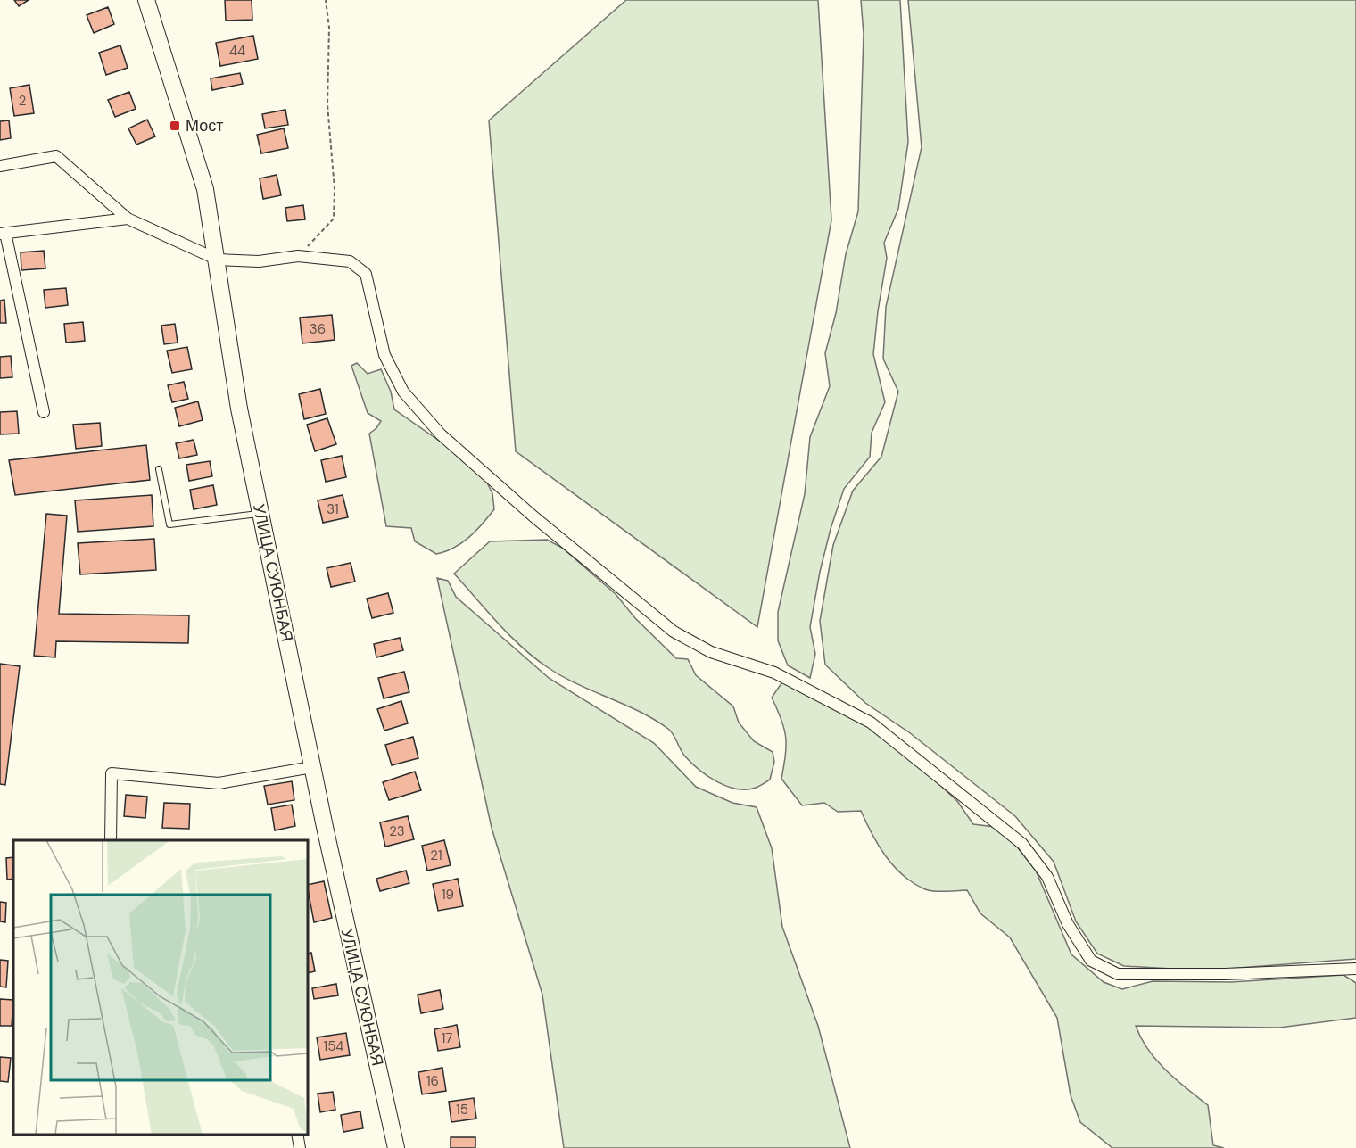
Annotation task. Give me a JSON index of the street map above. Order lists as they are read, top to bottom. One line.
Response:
{"streets":{"main road":["УЛИЦА СУЮНБАЯ"]},"places":{"transit":["Мост"]},"house_numbers":["44","2","36","31","23","21","19","17","154","16","15"]}
